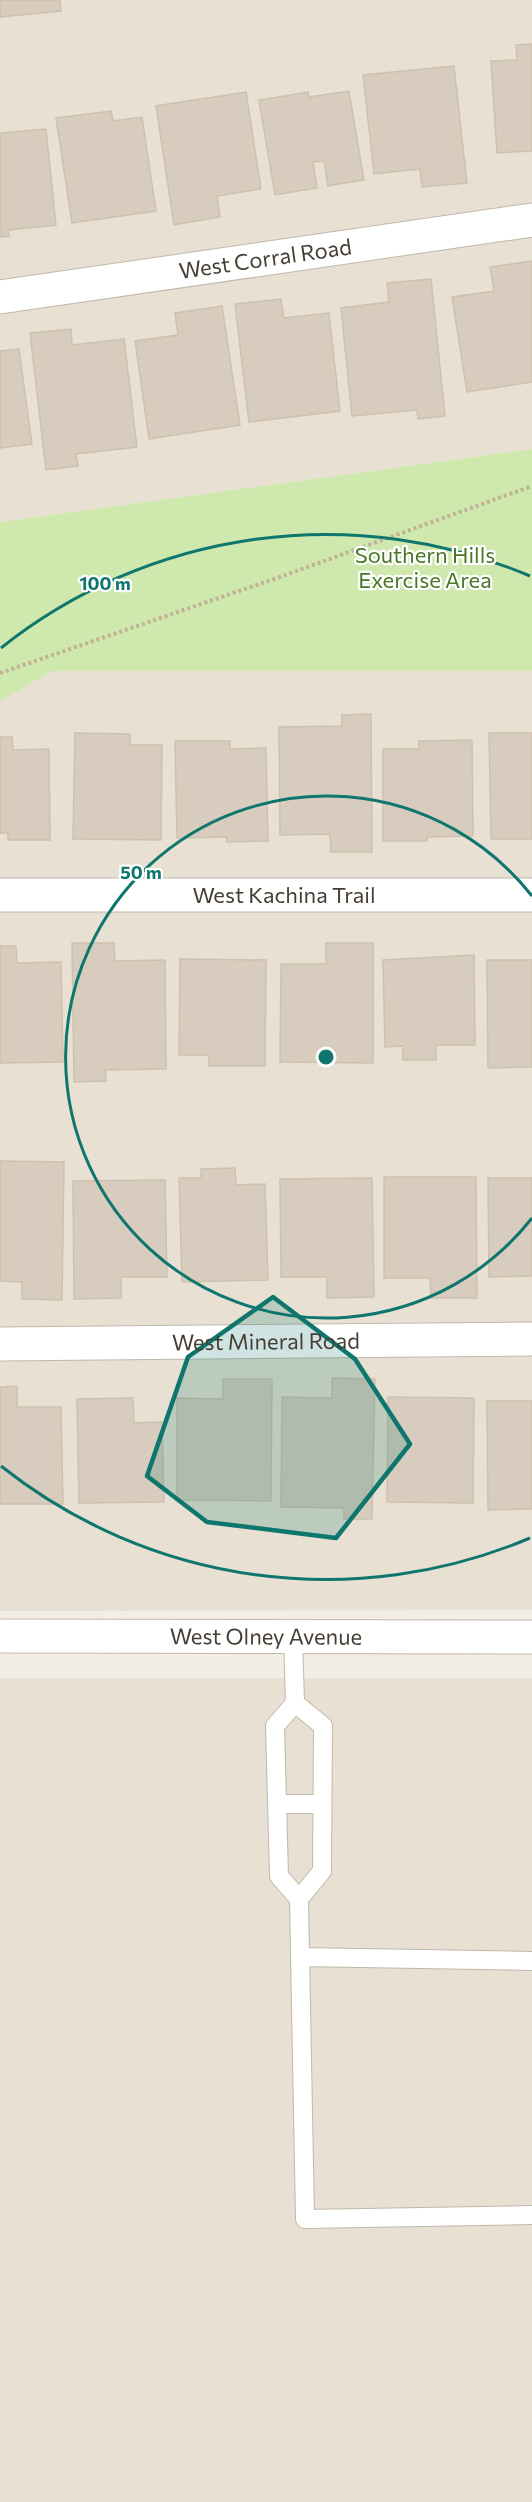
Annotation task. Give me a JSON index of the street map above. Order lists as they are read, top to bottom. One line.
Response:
{"streets":{"street":["West Corral Road","West Kachina Trail","West Mineral Road","West Olney Avenue"]},"parks":["Southern Hills Exercise Area"],"rings":["100 m","50 m"]}
